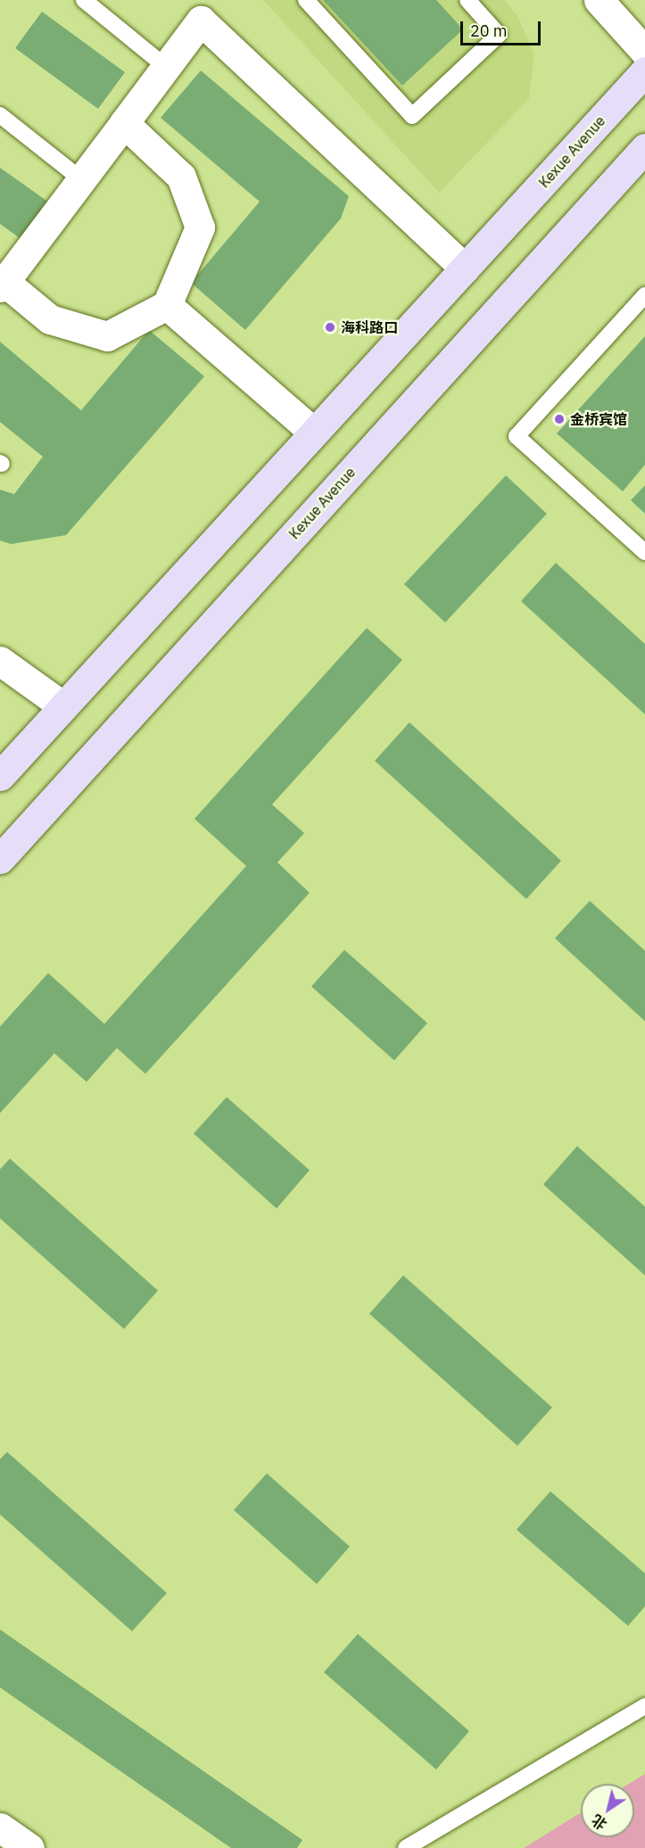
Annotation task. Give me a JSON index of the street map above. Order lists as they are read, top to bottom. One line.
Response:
{"streets":{"main road":["Kexue Avenue"]},"places":["海科路口","金桥宾馆"],"scale_bar":"20 m","north":"bottom left"}
